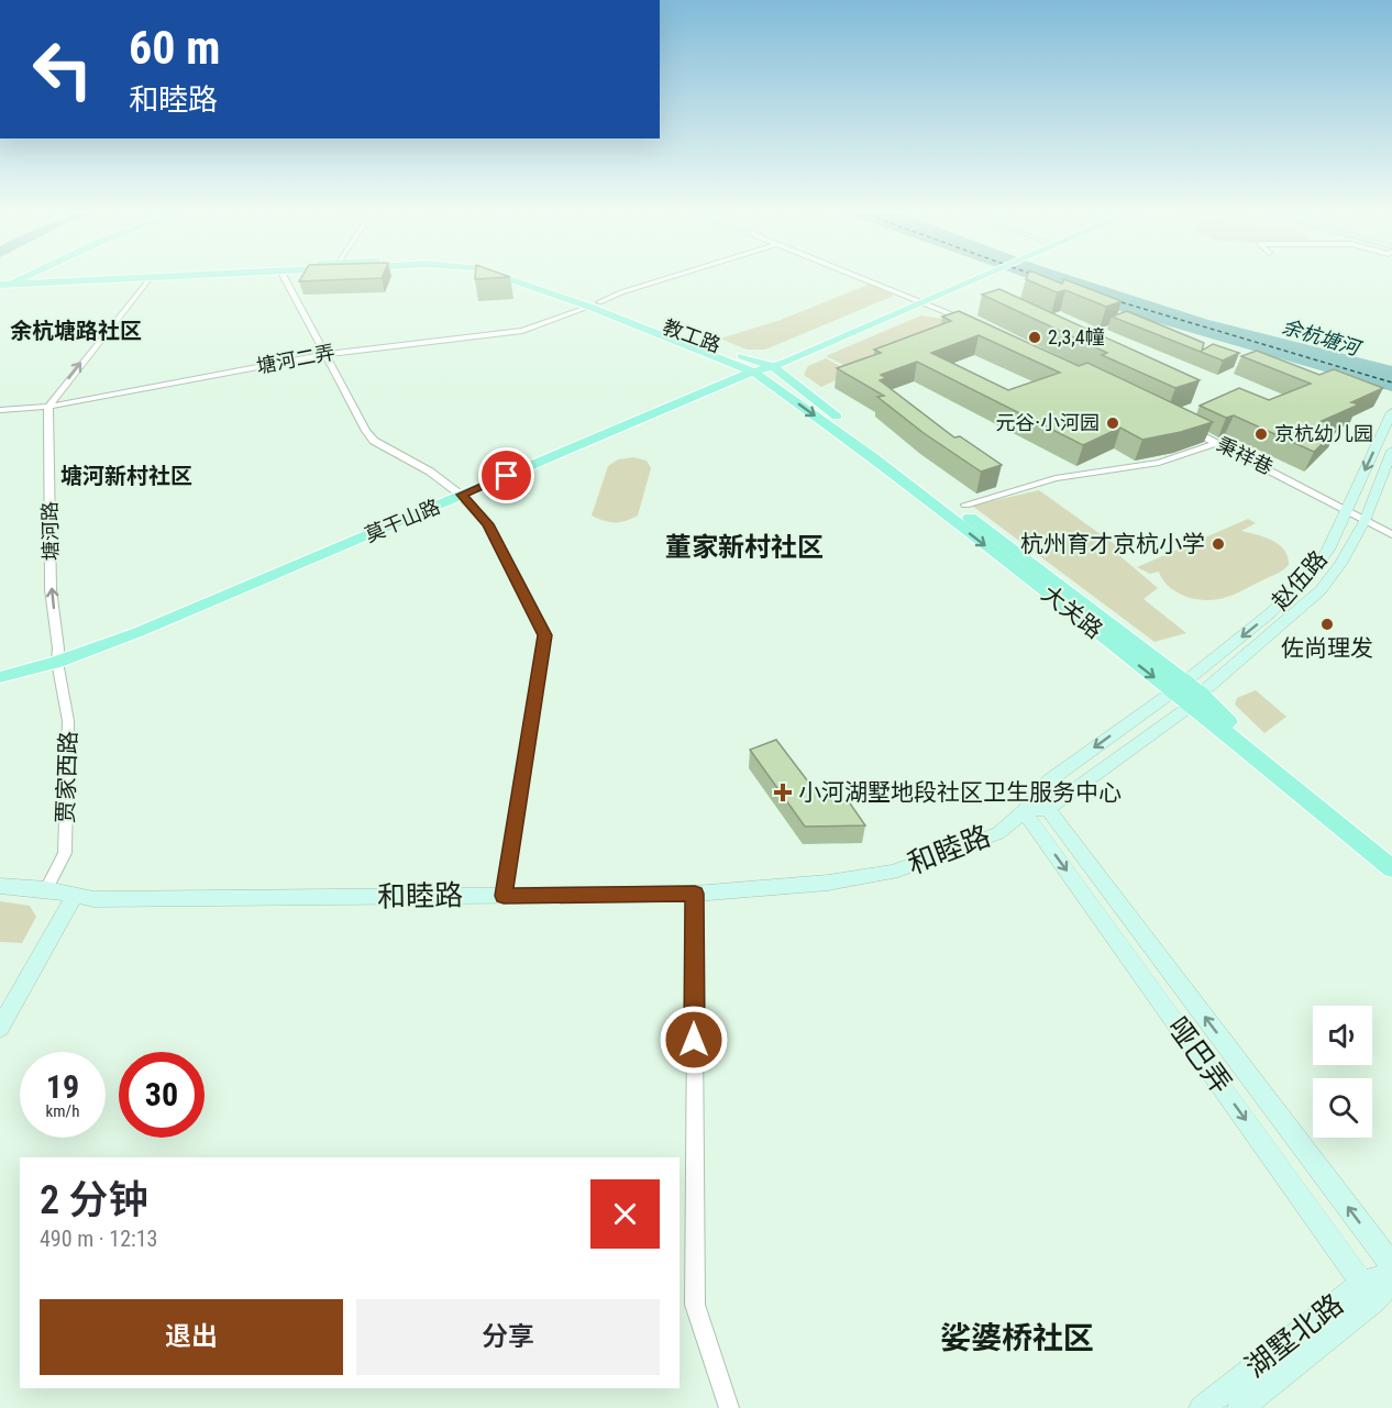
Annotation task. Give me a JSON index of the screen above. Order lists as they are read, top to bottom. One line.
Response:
{"streets":{"main road":["教工路","莫干山路","赵伍路","大关路","和睦路","哑巴弄","湖墅北路"],"street":["塘河二弄","秉祥巷","塘河路","贾家西路"]},"crossings":[["教工路","塘河二弄"],["教工路","莫干山路"],["教工路","大关路"],["塘河二弄","塘河路"],["秉祥巷","赵伍路"],["莫干山路","塘河路"],["莫干山路","大关路"],["莫干山路","贾家西路"],["塘河路","贾家西路"],["赵伍路","大关路"],["赵伍路","和睦路"],["大关路","和睦路"],["贾家西路","和睦路"],["和睦路","哑巴弄"],["哑巴弄","湖墅北路"]],"one_way":["塘河路"],"districts":["余杭塘路社区","塘河新村社区","董家新村社区","娑婆桥社区"],"water":["余杭塘河"],"places":{"other":["2,3,4幢","元谷·小河园","京杭幼儿园","杭州育才京杭小学","佐尚理发"],"health":["小河湖墅地段社区卫生服务中心"]},"page":{"turn":["60 m","和睦路"],"speed":"19 km/h","limit":"30","heading":["2 分钟","490 m · 12:13"],"buttons":["退出","分享"]}}
